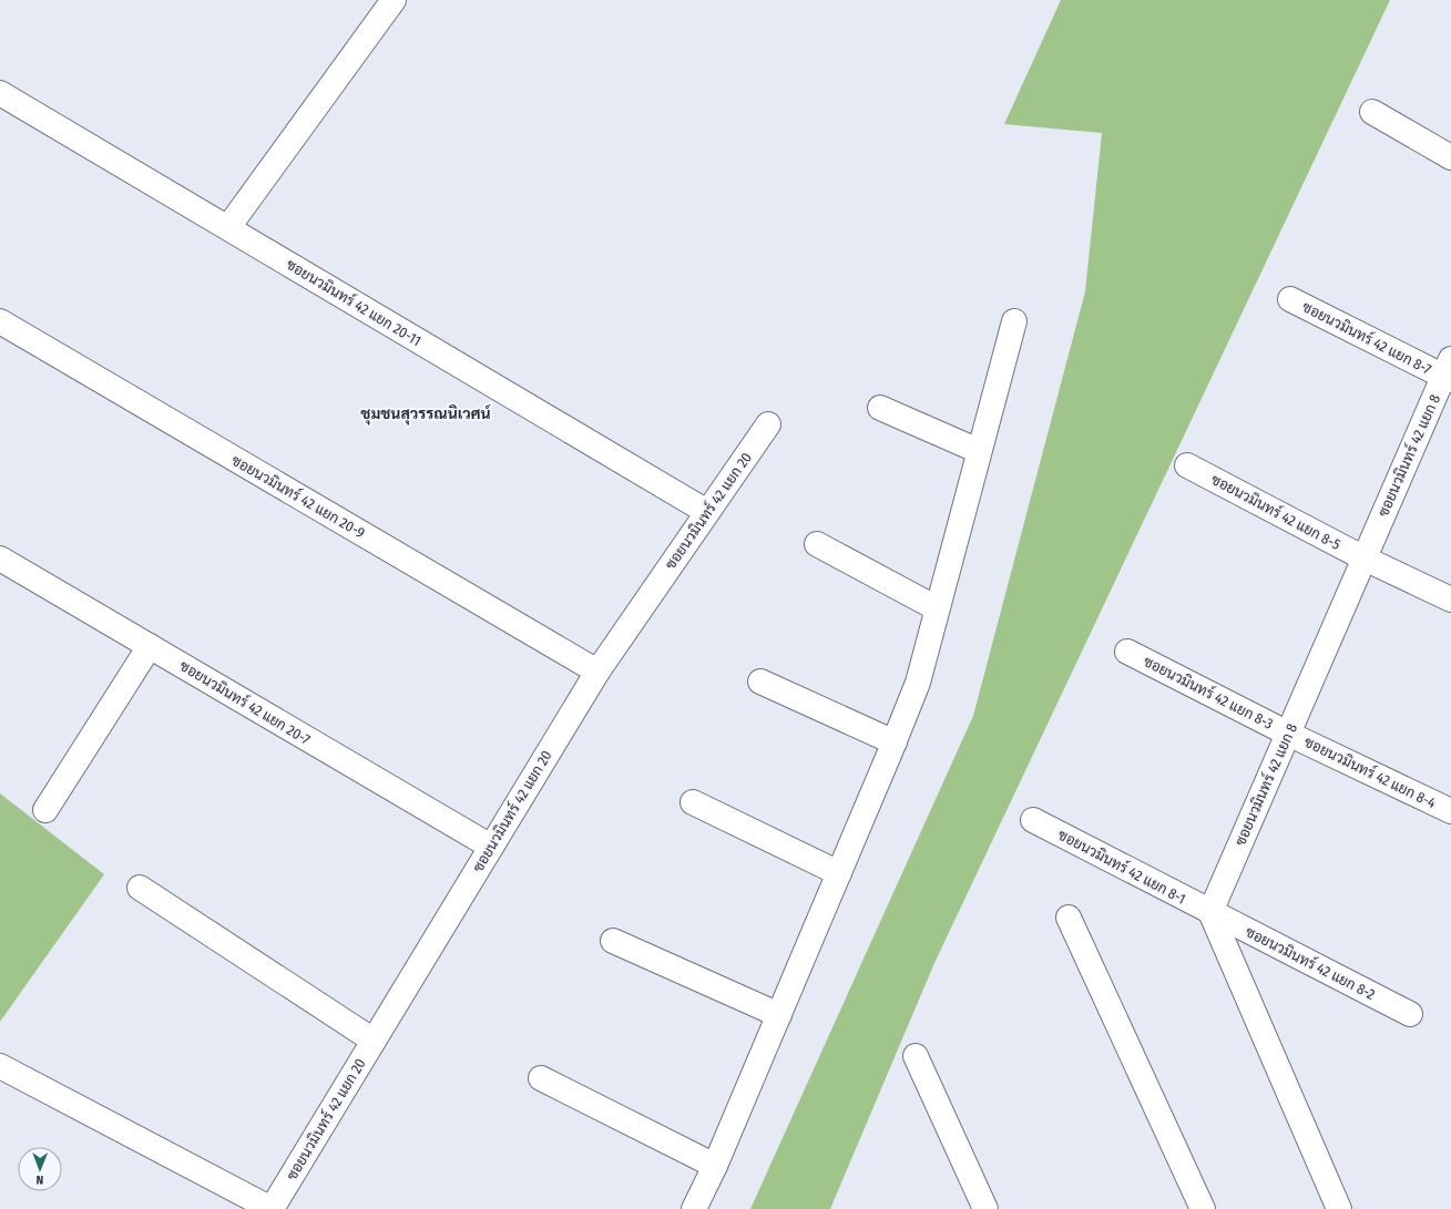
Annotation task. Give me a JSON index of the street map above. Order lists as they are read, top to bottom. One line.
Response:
{"streets":{"street":["ซอยนวมินทร์ 42 แยก 20-11","ซอยนวมินทร์ 42 แยก 8-7","ซอยนวมินทร์ 42 แยก 8","ซอยนวมินทร์ 42 แยก 20-9","ซอยนวมินทร์ 42 แยก 20","ซอยนวมินทร์ 42 แยก 8-5","ซอยนวมินทร์ 42 แยก 8-3","ซอยนวมินทร์ 42 แยก 20-7","ซอยนวมินทร์ 42 แยก 8-4","ซอยนวมินทร์ 42 แยก 8-1","ซอยนวมินทร์ 42 แยก 8-2"]},"crossings":[["ซอยนวมินทร์ 42 แยก 20-11","ซอยนวมินทร์ 42 แยก 20"],["ซอยนวมินทร์ 42 แยก 8-7","ซอยนวมินทร์ 42 แยก 8"],["ซอยนวมินทร์ 42 แยก 8","ซอยนวมินทร์ 42 แยก 8-5"],["ซอยนวมินทร์ 42 แยก 8","ซอยนวมินทร์ 42 แยก 8-3"],["ซอยนวมินทร์ 42 แยก 8","ซอยนวมินทร์ 42 แยก 8-4"],["ซอยนวมินทร์ 42 แยก 8","ซอยนวมินทร์ 42 แยก 8-1"],["ซอยนวมินทร์ 42 แยก 8","ซอยนวมินทร์ 42 แยก 8-2"],["ซอยนวมินทร์ 42 แยก 20-9","ซอยนวมินทร์ 42 แยก 20"],["ซอยนวมินทร์ 42 แยก 20","ซอยนวมินทร์ 42 แยก 20-7"],["ซอยนวมินทร์ 42 แยก 8-3","ซอยนวมินทร์ 42 แยก 8-4"],["ซอยนวมินทร์ 42 แยก 8-1","ซอยนวมินทร์ 42 แยก 8-2"]],"districts":["ชุมชนสุวรรณนิเวศน์"],"north":"bottom"}
